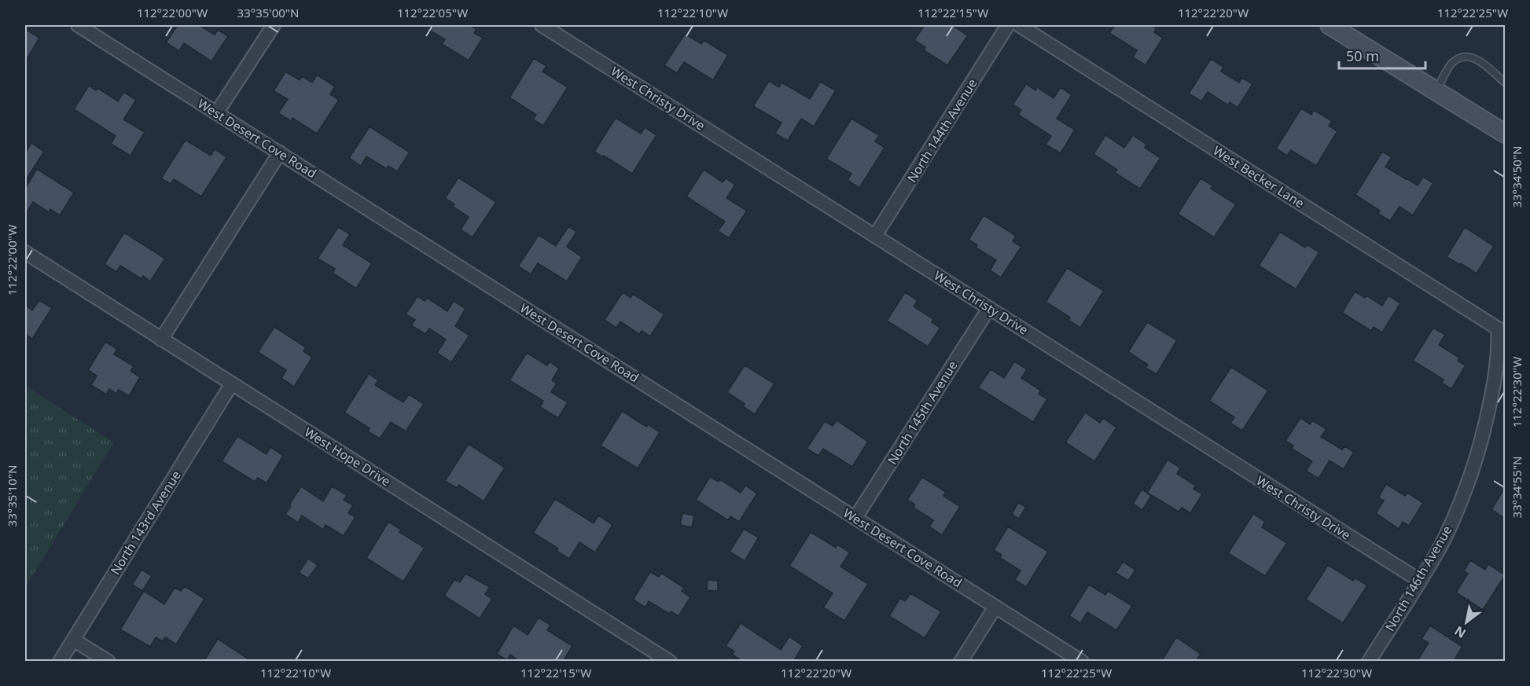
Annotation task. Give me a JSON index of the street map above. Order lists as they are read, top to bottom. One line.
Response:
{"streets":{"street":["West Christy Drive","North 144th Avenue","West Desert Cove Road","West Becker Lane","North 145th Avenue","West Hope Drive","North 143rd Avenue","North 146th Avenue"]},"crossings":[["West Christy Drive","North 144th Avenue"],["West Christy Drive","North 145th Avenue"],["West Christy Drive","North 146th Avenue"],["West Desert Cove Road","North 145th Avenue"],["West Becker Lane","North 146th Avenue"],["West Hope Drive","North 143rd Avenue"]],"scale_bar":"50 m","north":"bottom left","coordinates":["112°22'00\"W","33°35'00\"N","112°22'05\"W","112°22'10\"W","112°22'15\"W","112°22'20\"W","112°22'25\"W","33°34'50\"N","112°22'30\"W","33°34'55\"N","33°35'10\"N"]}
